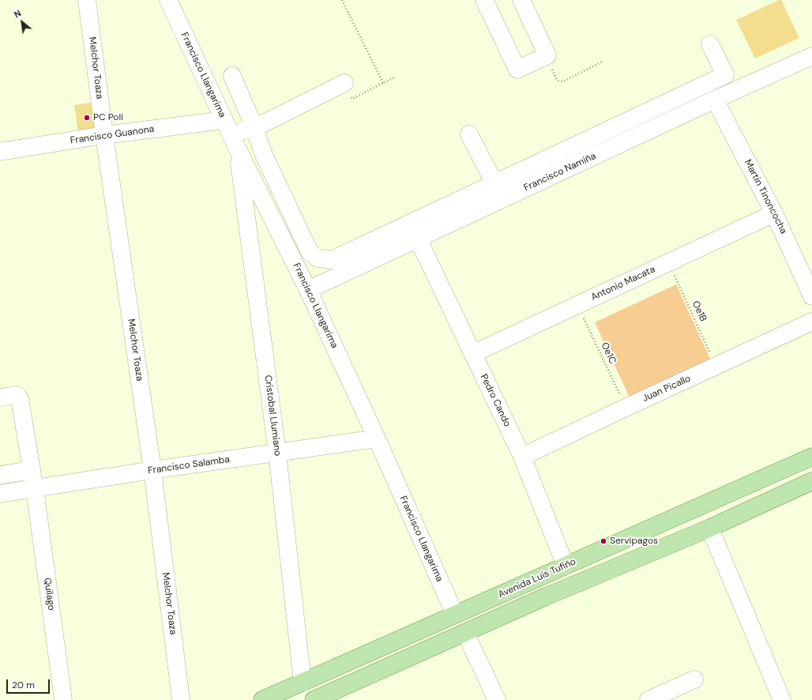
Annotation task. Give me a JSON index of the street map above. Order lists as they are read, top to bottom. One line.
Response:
{"streets":{"main road":["Avenida Luis Tufiño"],"street":["Melchor Toaza","Francisco Llangarima","Francisco Guanona","Francisco Namiña","Martin Tinoncocha","Antonio Macata","Juan Picallo","Pedro Cando","Cristobal Llumiano","Francisco Salamba","Quilago"],"path":["Oe1B","Oe1C"]},"crossings":[["Melchor Toaza","Francisco Guanona"],["Melchor Toaza","Francisco Salamba"],["Francisco Llangarima","Francisco Guanona"],["Francisco Llangarima","Francisco Namiña"],["Francisco Llangarima","Cristobal Llumiano"],["Francisco Llangarima","Francisco Salamba"],["Francisco Llangarima","Avenida Luis Tufiño"],["Francisco Guanona","Cristobal Llumiano"],["Francisco Namiña","Martin Tinoncocha"],["Francisco Namiña","Pedro Cando"],["Martin Tinoncocha","Antonio Macata"],["Antonio Macata","Oe1B"],["Antonio Macata","Oe1C"],["Antonio Macata","Pedro Cando"],["Oe1B","Juan Picallo"],["Oe1C","Juan Picallo"],["Juan Picallo","Pedro Cando"],["Pedro Cando","Avenida Luis Tufiño"],["Cristobal Llumiano","Francisco Salamba"],["Cristobal Llumiano","Avenida Luis Tufiño"],["Francisco Salamba","Quilago"]],"places":["PC Poli","Servipagos"],"scale_bar":"20 m","north":"top left"}
